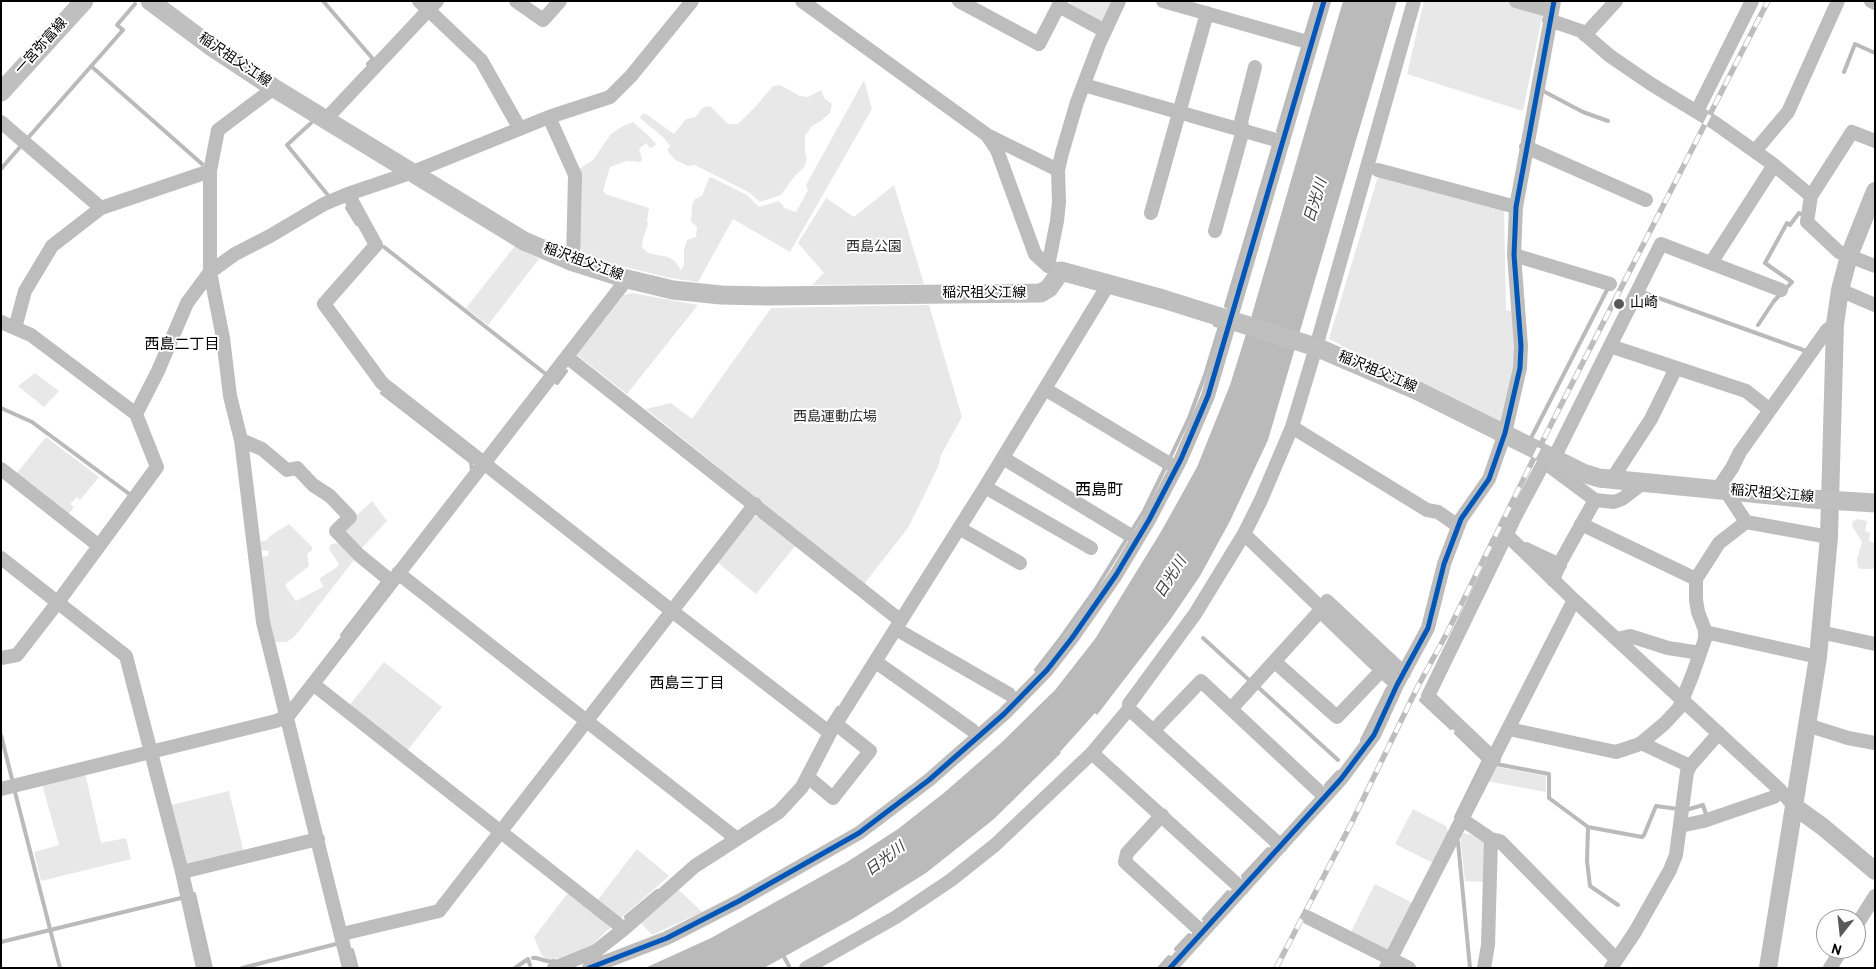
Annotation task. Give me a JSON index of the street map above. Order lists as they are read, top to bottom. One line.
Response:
{"streets":{"main road":["一宮弥富線","稲沢祖父江線"]},"districts":["西島二丁目","西島町","西島三丁目"],"water":["日光川"],"parks":["西島公園","西島運動広場"],"places":["山崎"],"north":"bottom"}
